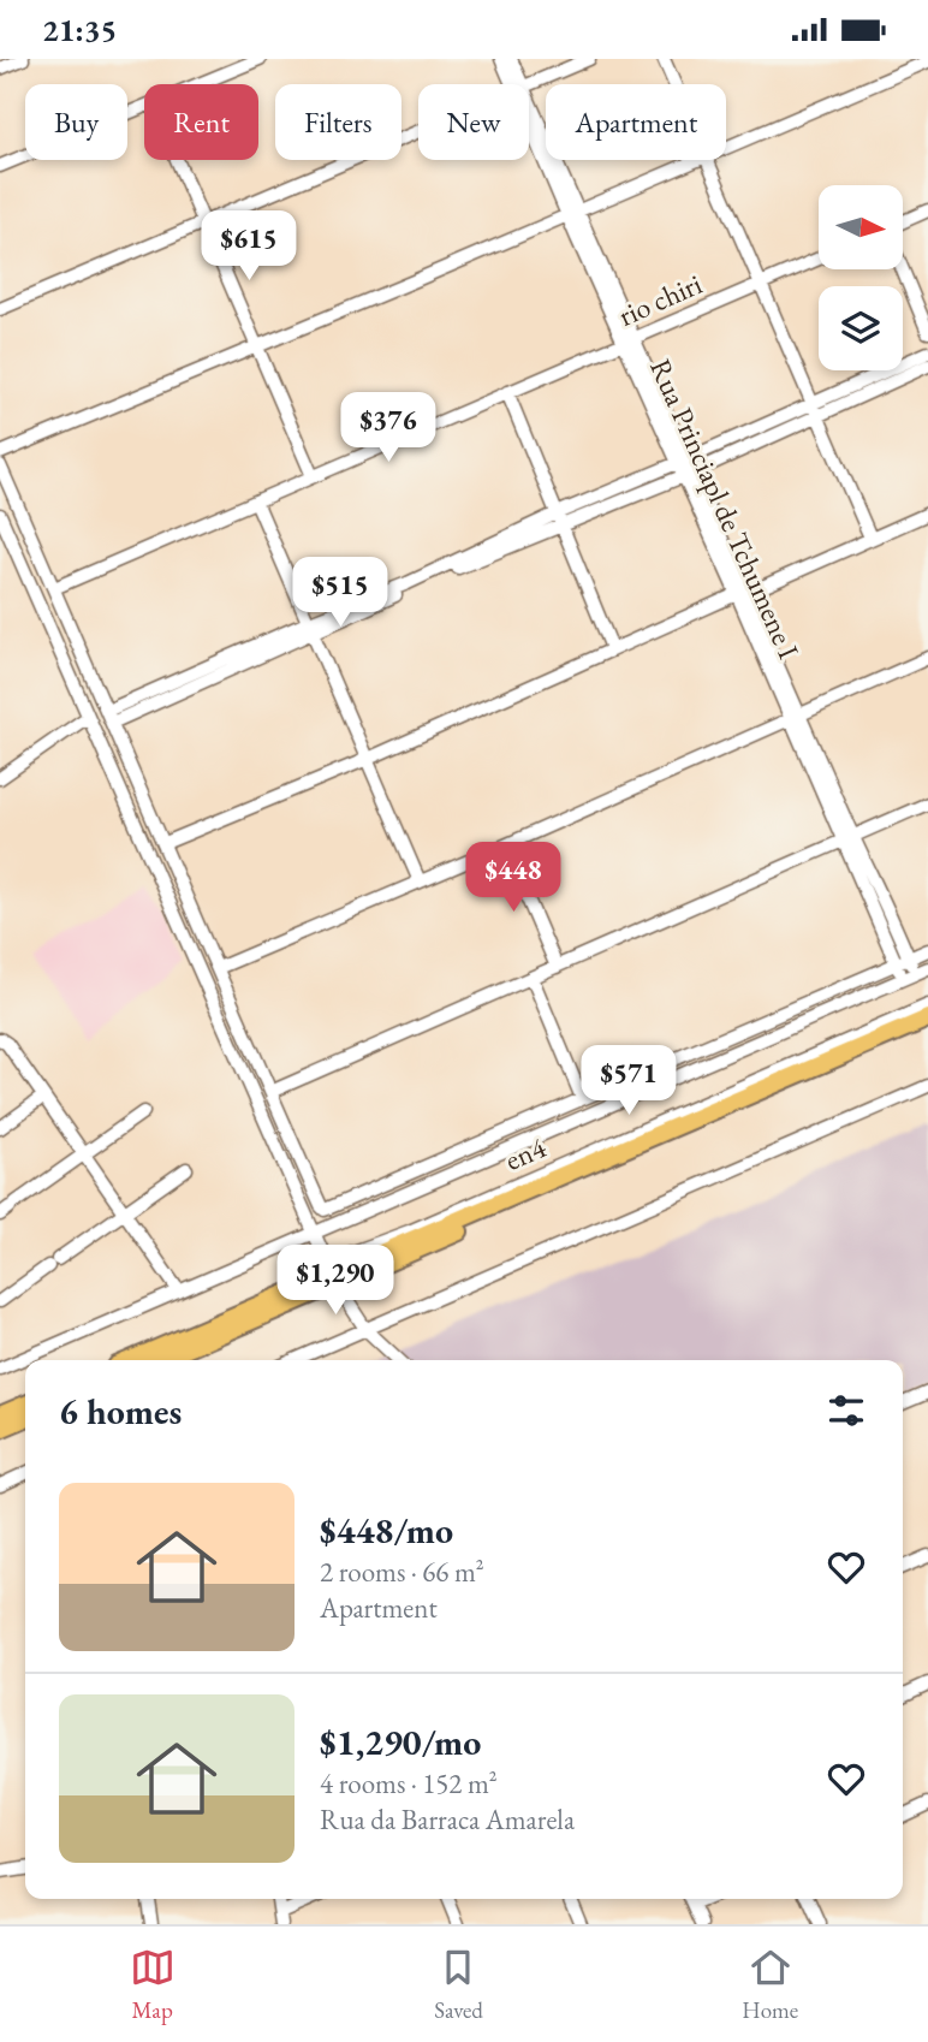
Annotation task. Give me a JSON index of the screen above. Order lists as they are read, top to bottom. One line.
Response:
{"streets":{"street":["rio chiri","Rua Princiapl de Tchumene I","en4"]},"crossings":[["rio chiri","Rua Princiapl de Tchumene I"]],"north":"right","page":{"status":"21:35","chip":["Buy","Rent","Filters","New","Apartment"],"price":["$615","$376","$515","$448","$571","$1,290"],"heading":"6 homes","list":[{"name":"$448/mo","note":"2 rooms · 66 m² · Apartment"},{"name":"$1,290/mo","note":"4 rooms · 152 m² · Rua da Barraca Amarela"}],"tabs":["Map","Saved","Home"]}}
